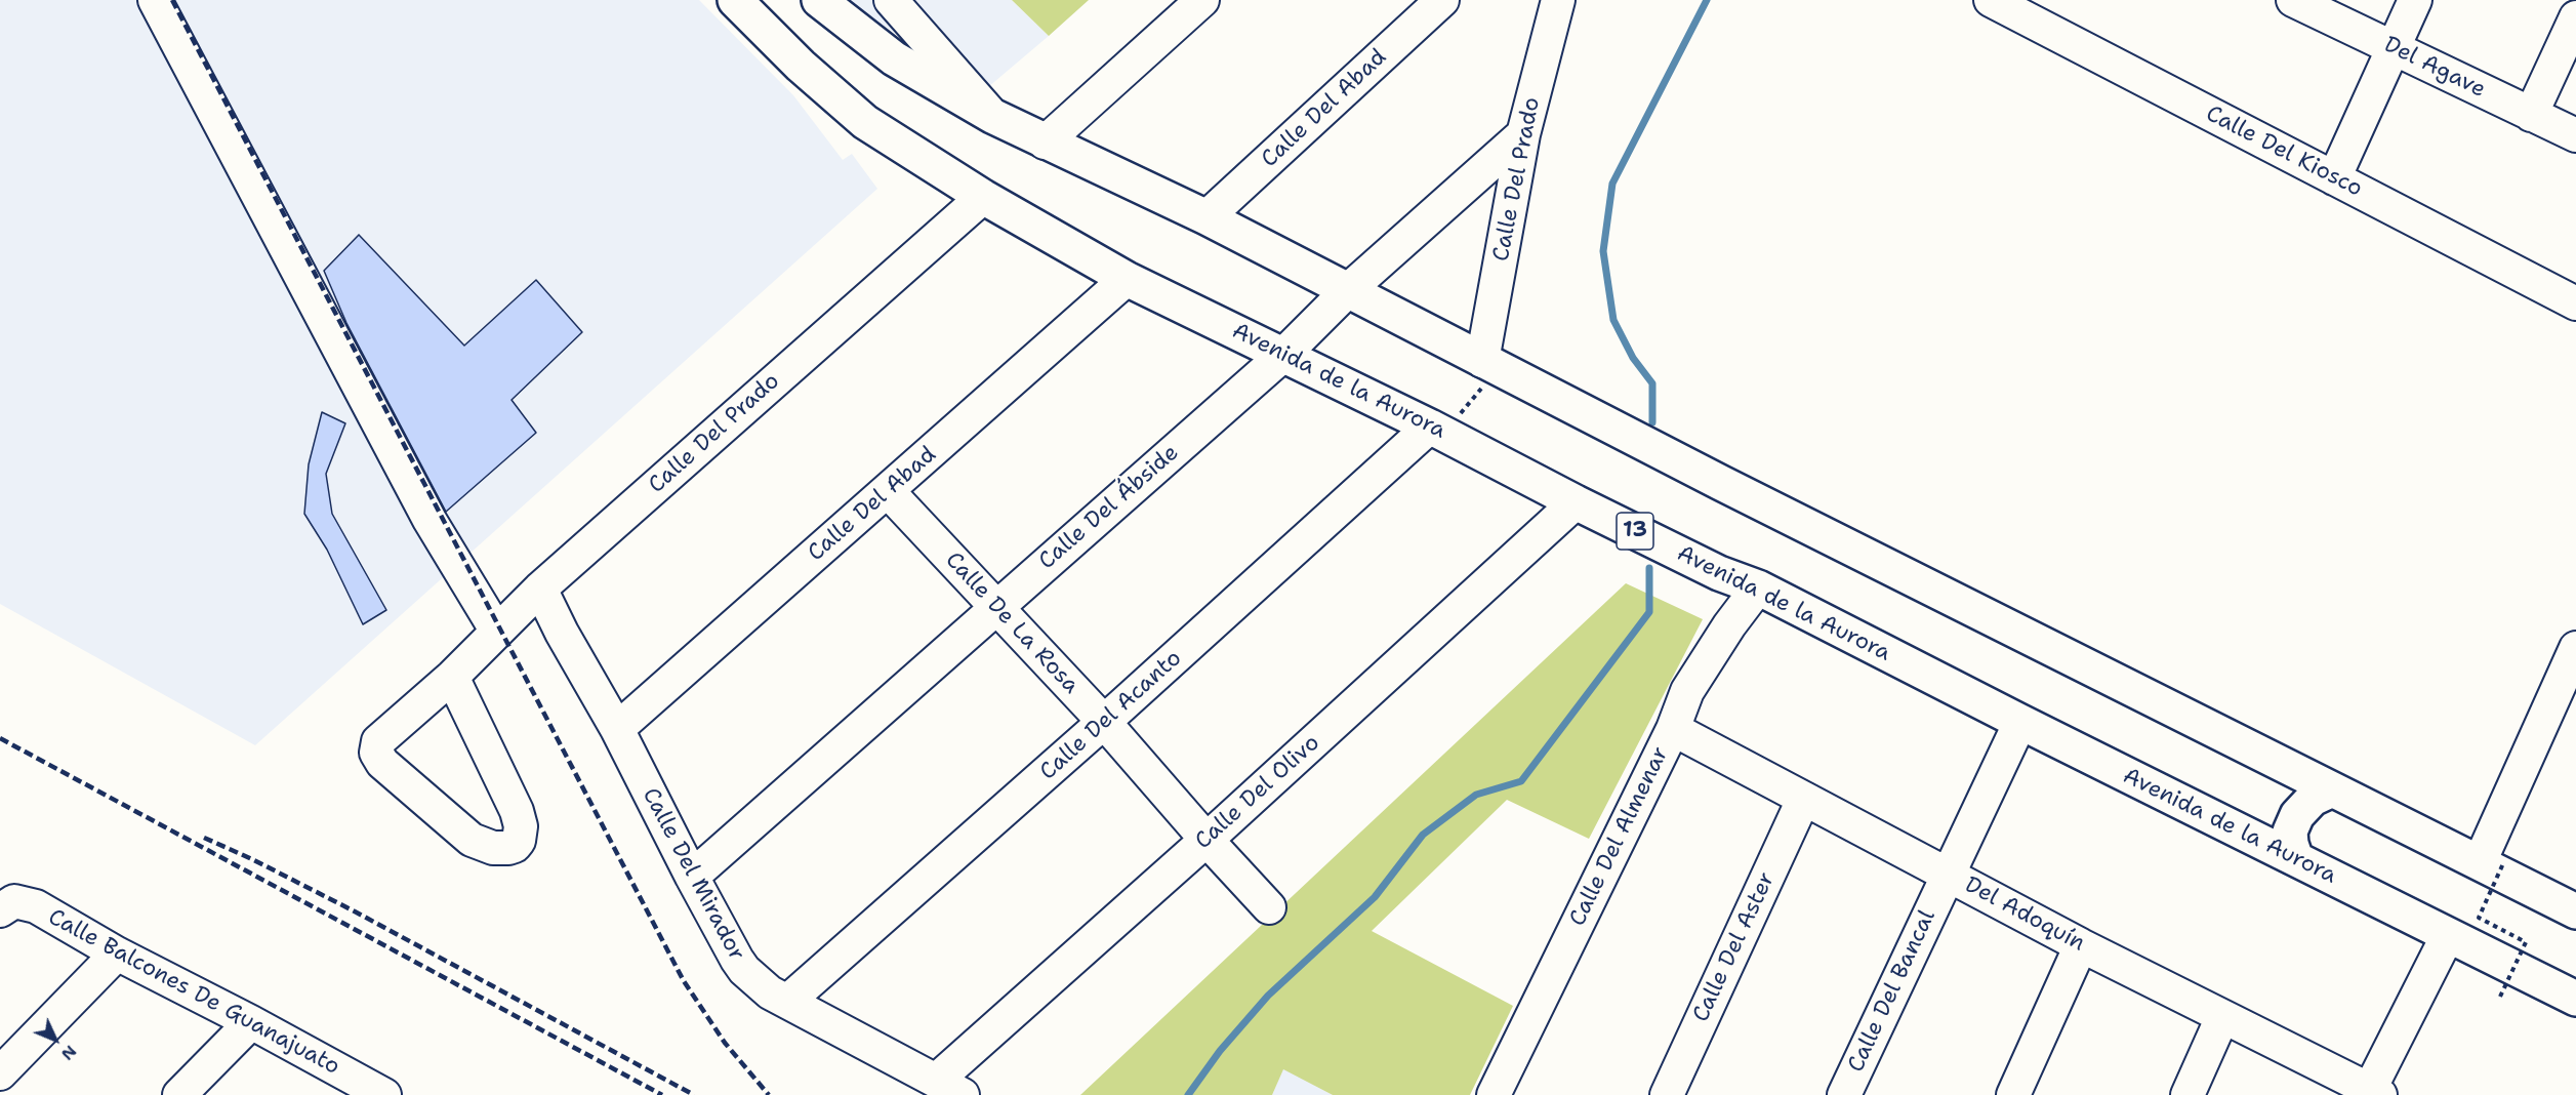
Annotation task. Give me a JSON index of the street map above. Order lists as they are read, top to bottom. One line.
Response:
{"streets":{"main road":["Avenida de la Aurora","13"],"street":["Del Agave","Calle Del Abad","Calle Del Kiosco","Calle Del Prado","Calle Del Ábside","Calle De La Rosa","Calle Del Acanto","Calle Del Olivo","Calle Del Almenar","Calle Del Mirador","Del Adoquín","Calle Del Aster","Calle Del Bancal","Calle Balcones De Guanajuato"]},"crossings":[["Calle Del Abad","Avenida de la Aurora"],["Calle Del Abad","Calle De La Rosa"],["Calle Del Abad","Calle Del Mirador"],["Calle Del Prado","Avenida de la Aurora"],["Calle Del Prado","Calle Del Ábside"],["Calle Del Prado","Calle Del Mirador"],["Avenida de la Aurora","Calle Del Ábside"],["Avenida de la Aurora","Calle Del Acanto"],["Avenida de la Aurora","Calle Del Olivo"],["Avenida de la Aurora","Calle Del Almenar"],["Avenida de la Aurora","Calle Del Bancal"],["Calle Del Ábside","Calle De La Rosa"],["Calle Del Ábside","Calle Del Mirador"],["Calle De La Rosa","Calle Del Acanto"],["Calle De La Rosa","Calle Del Olivo"],["Calle Del Acanto","Calle Del Mirador"],["Calle Del Olivo","Calle Del Mirador"],["Calle Del Almenar","Del Adoquín"],["Del Adoquín","Calle Del Aster"],["Del Adoquín","Calle Del Bancal"]],"north":"bottom right"}
